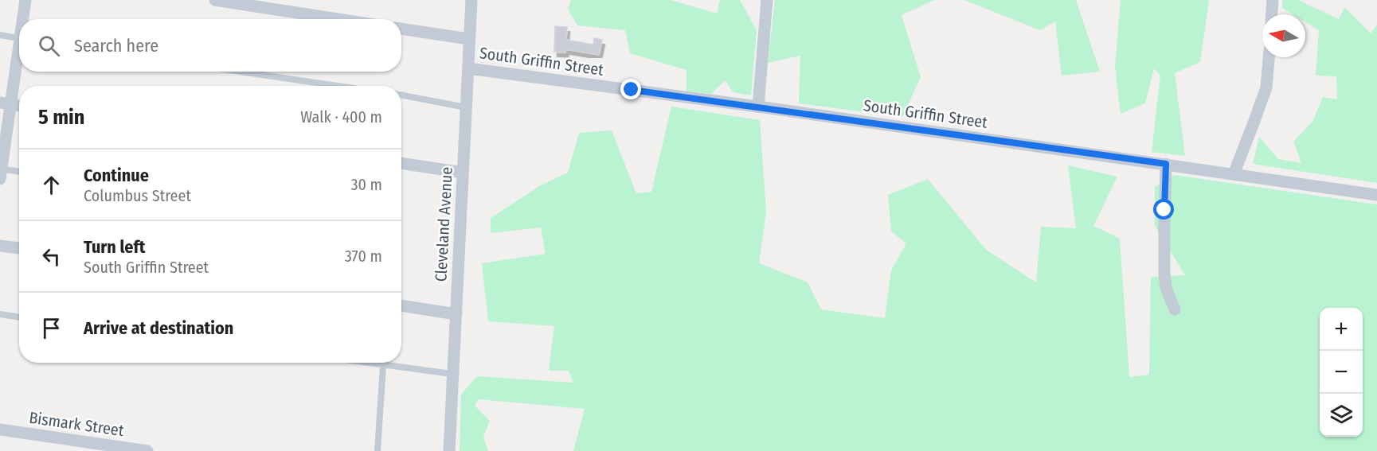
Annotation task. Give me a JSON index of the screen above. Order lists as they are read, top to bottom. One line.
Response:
{"streets":{"street":["South Griffin Street","Cleveland Avenue","Bismark Street"]},"crossings":[["South Griffin Street","Cleveland Avenue"]],"north":"left","page":{"search":"Search here","heading":["5 min","Walk · 400 m"],"list":[["Continue","Columbus Street","30 m"],["Turn left","South Griffin Street","370 m"],"Arrive at destination"],"map_buttons":["+","−"]}}
